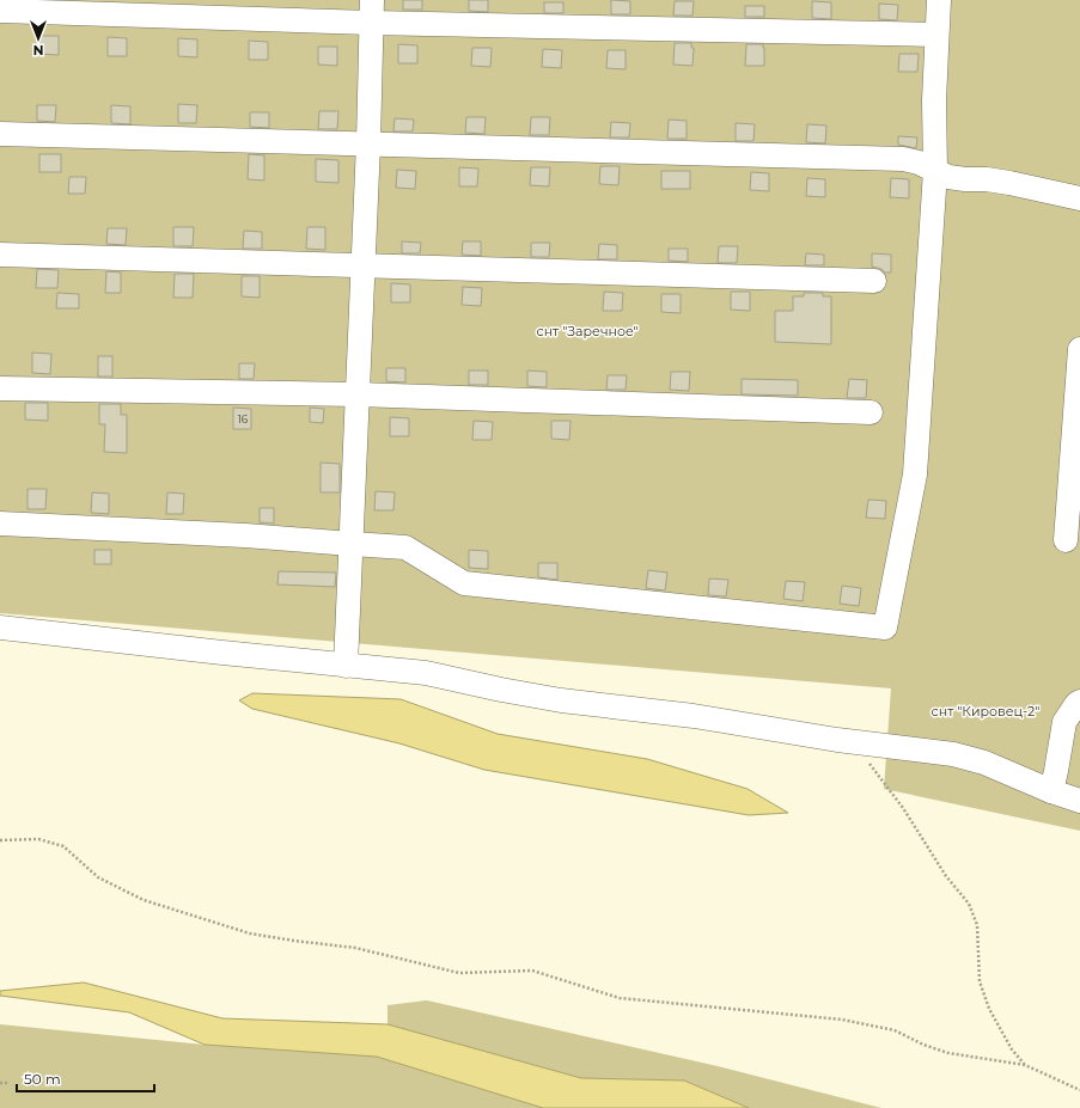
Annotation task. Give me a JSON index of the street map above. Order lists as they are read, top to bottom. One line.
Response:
{"parks":["снт \"Заречное\"","снт \"Кировец-2\""],"house_numbers":["16"],"scale_bar":"50 m","north":"bottom"}
